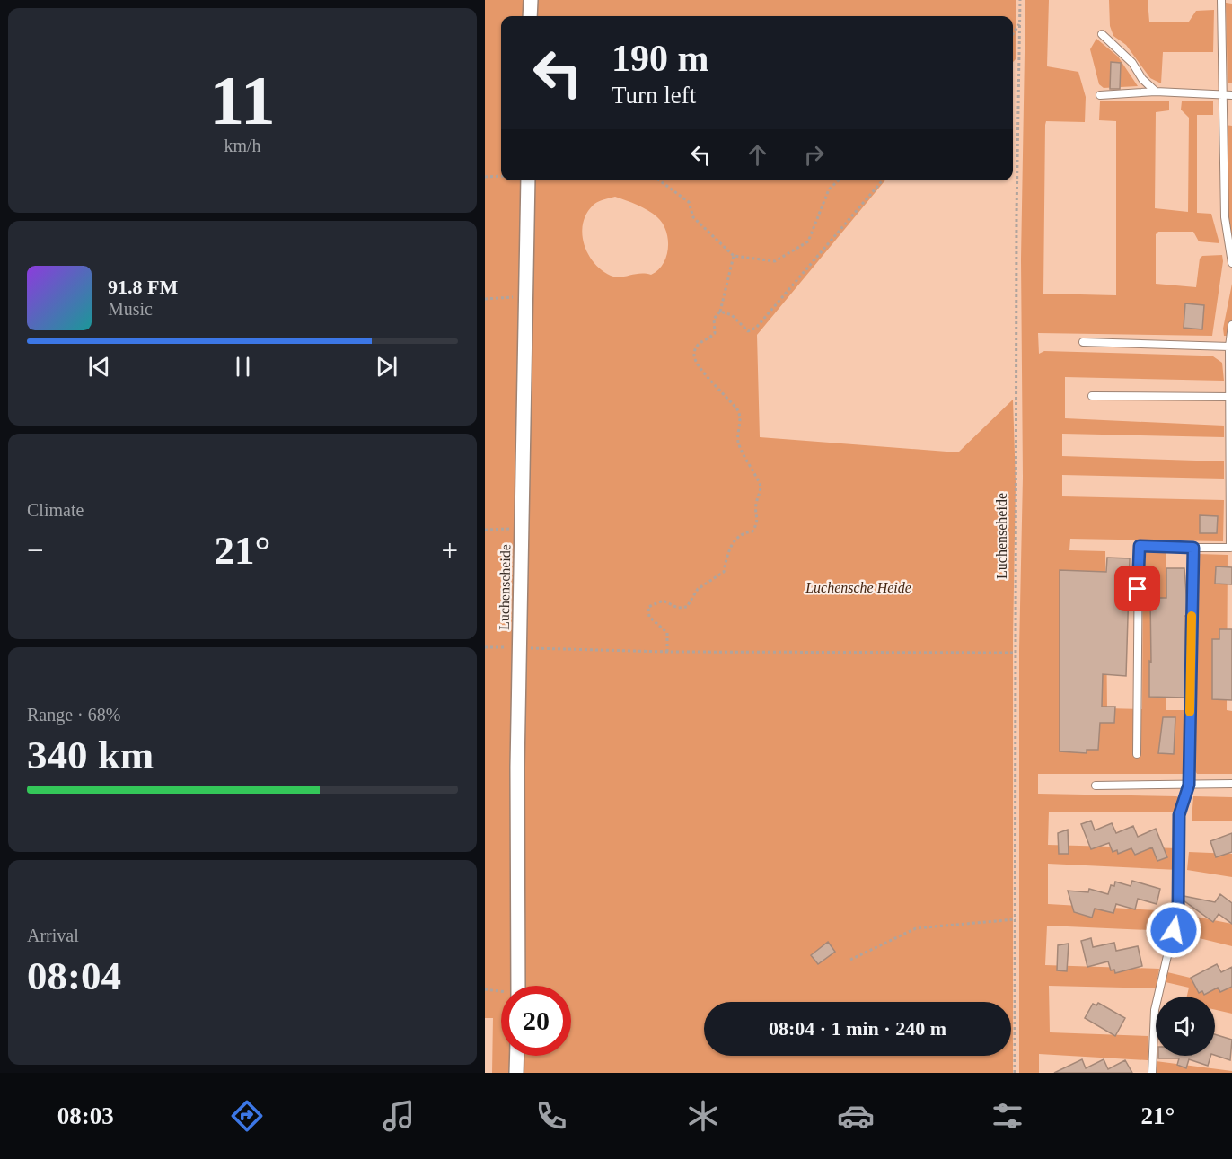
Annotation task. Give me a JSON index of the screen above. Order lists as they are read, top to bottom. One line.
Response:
{"streets":{"street":["Luchenseheide"]},"parks":["Luchensche Heide"],"page":{"tile":[["11","km/h"],"Climate",["Range · 68%","340 km"],["Arrival","08:04"]],"turn":["190 m","Turn left"],"song":["91.8 FM","Music"],"heat":["−","21°","+"],"limit":"20","trip":"08:04 · 1 min · 240 m","tabs":["08:03","21°"]}}
